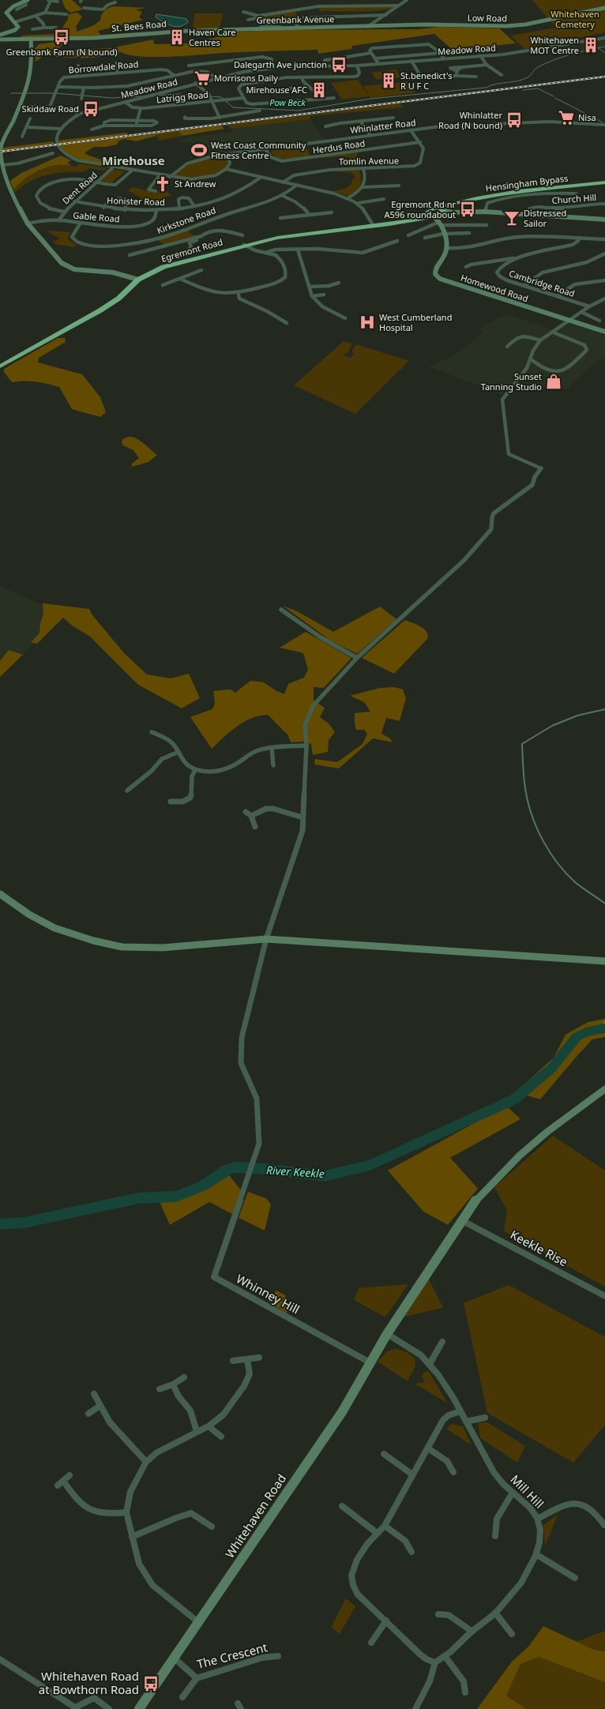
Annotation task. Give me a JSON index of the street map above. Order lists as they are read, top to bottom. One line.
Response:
{"streets":{"highway":["Hensingham Bypass","Egremont Road"],"street":["Low Road","Greenbank Avenue","St. Bees Road","Meadow Road","Borrowdale Road","Latrigg Road","Whinlatter Road","Herdus Road","Tomlin Avenue","Dent Road","Church Hill","Honister Road","Gable Road","Kirkstone Road","Cambridge Road","Homewood Road","Keekle Rise","Whinney Hill","Mill Hill","Whitehaven Road","The Crescent"]},"crossings":[["Low Road","Greenbank Avenue"],["Low Road","St. Bees Road"],["Greenbank Avenue","St. Bees Road"],["Meadow Road","Latrigg Road"],["Whinlatter Road","Herdus Road"],["Herdus Road","Tomlin Avenue"],["Hensingham Bypass","Egremont Road"],["Dent Road","Honister Road"],["Dent Road","Gable Road"],["Honister Road","Gable Road"],["Gable Road","Kirkstone Road"],["Keekle Rise","Whitehaven Road"],["Whinney Hill","Whitehaven Road"],["Mill Hill","Whitehaven Road"],["Whitehaven Road","The Crescent"]],"districts":["Mirehouse"],"water":["Pow Beck","River Keekle"],"parks":["Whitehaven Cemetery"],"places":{"bus stop":["Greenbank Farm (N bound)","Dalegarth Ave junction","Skiddaw Road","Whinlatter Road (N bound)","Egremont Rd nr A596 roundabout","Whitehaven Road at Bowthorn Road"],"building":["Haven Care Centres","Whitehaven MOT Centre","St.benedict's R U F C","Mirehouse AFC"],"supermarket":["Morrisons Daily","Nisa"],"sports":["West Coast Community Fitness Centre"],"church":["St Andrew"],"bar":["Distressed Sailor"],"hospital":["West Cumberland Hospital"],"shop":["Sunset Tanning Studio"]}}
